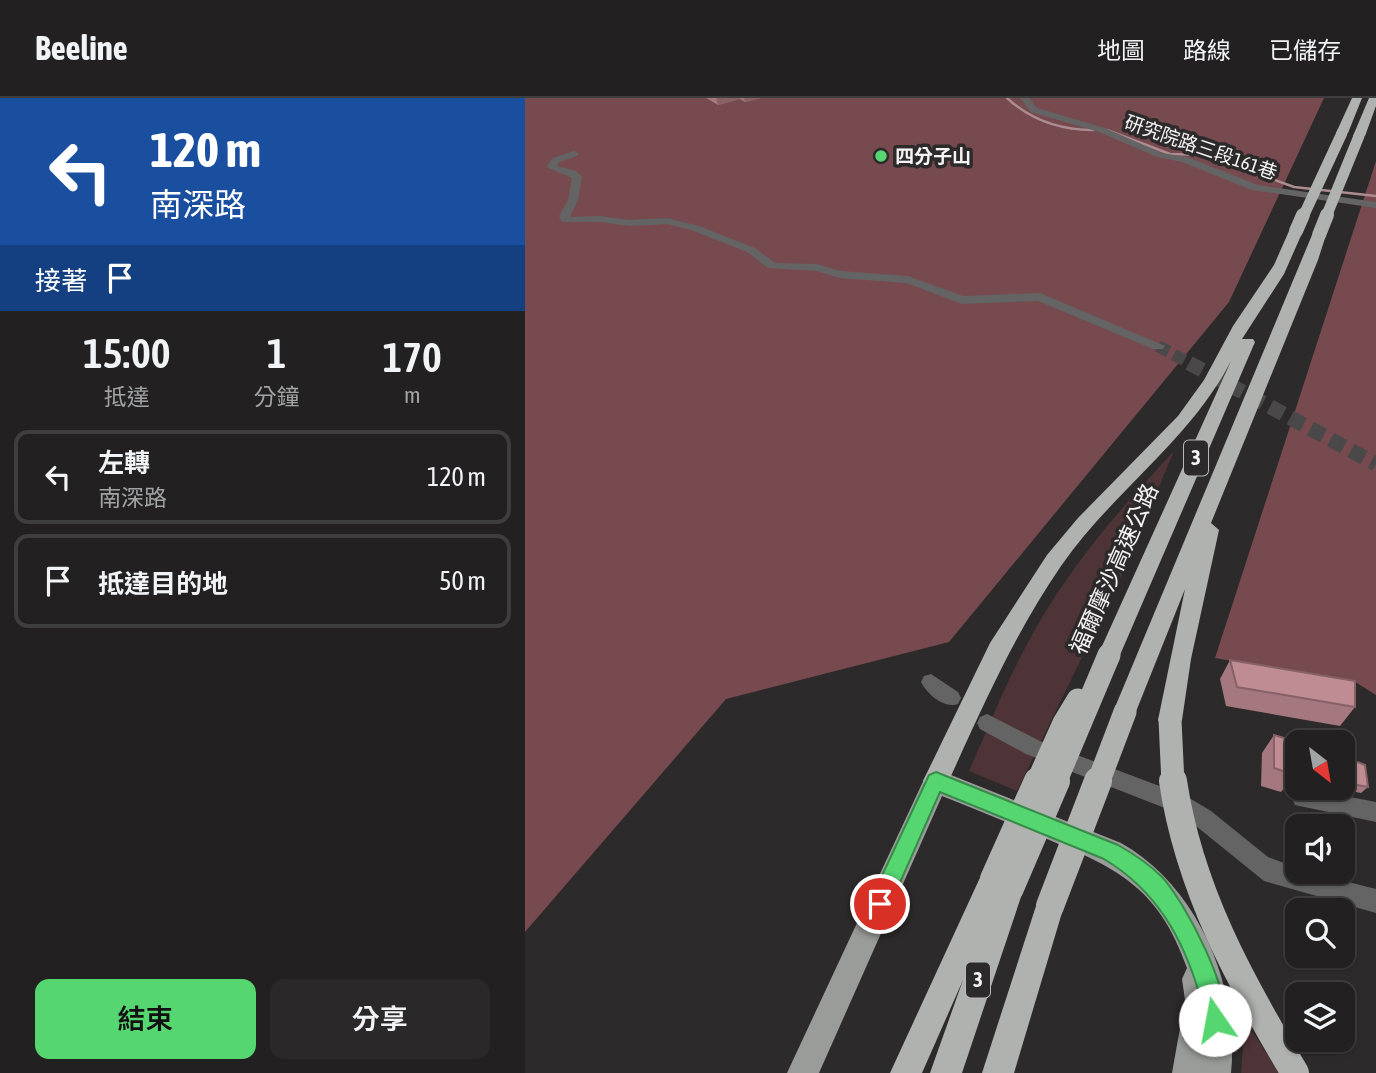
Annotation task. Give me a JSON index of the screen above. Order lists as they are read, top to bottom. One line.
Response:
{"streets":{"highway":["3","福爾摩沙高速公路"],"lane":["研究院路三段161巷"]},"places":["四分子山"],"north":"bottom right","page":{"header":"Beeline","nav":["地圖","路線","已儲存"],"turn":["120 m","南深路"],"then":"接著","eta":["15:00","抵達","1","分鐘","170","m"],"list":[{"name":"左轉","note":"南深路","value":"120 m"},{"name":"抵達目的地","value":"50 m"}],"buttons":["結束","分享"]}}
